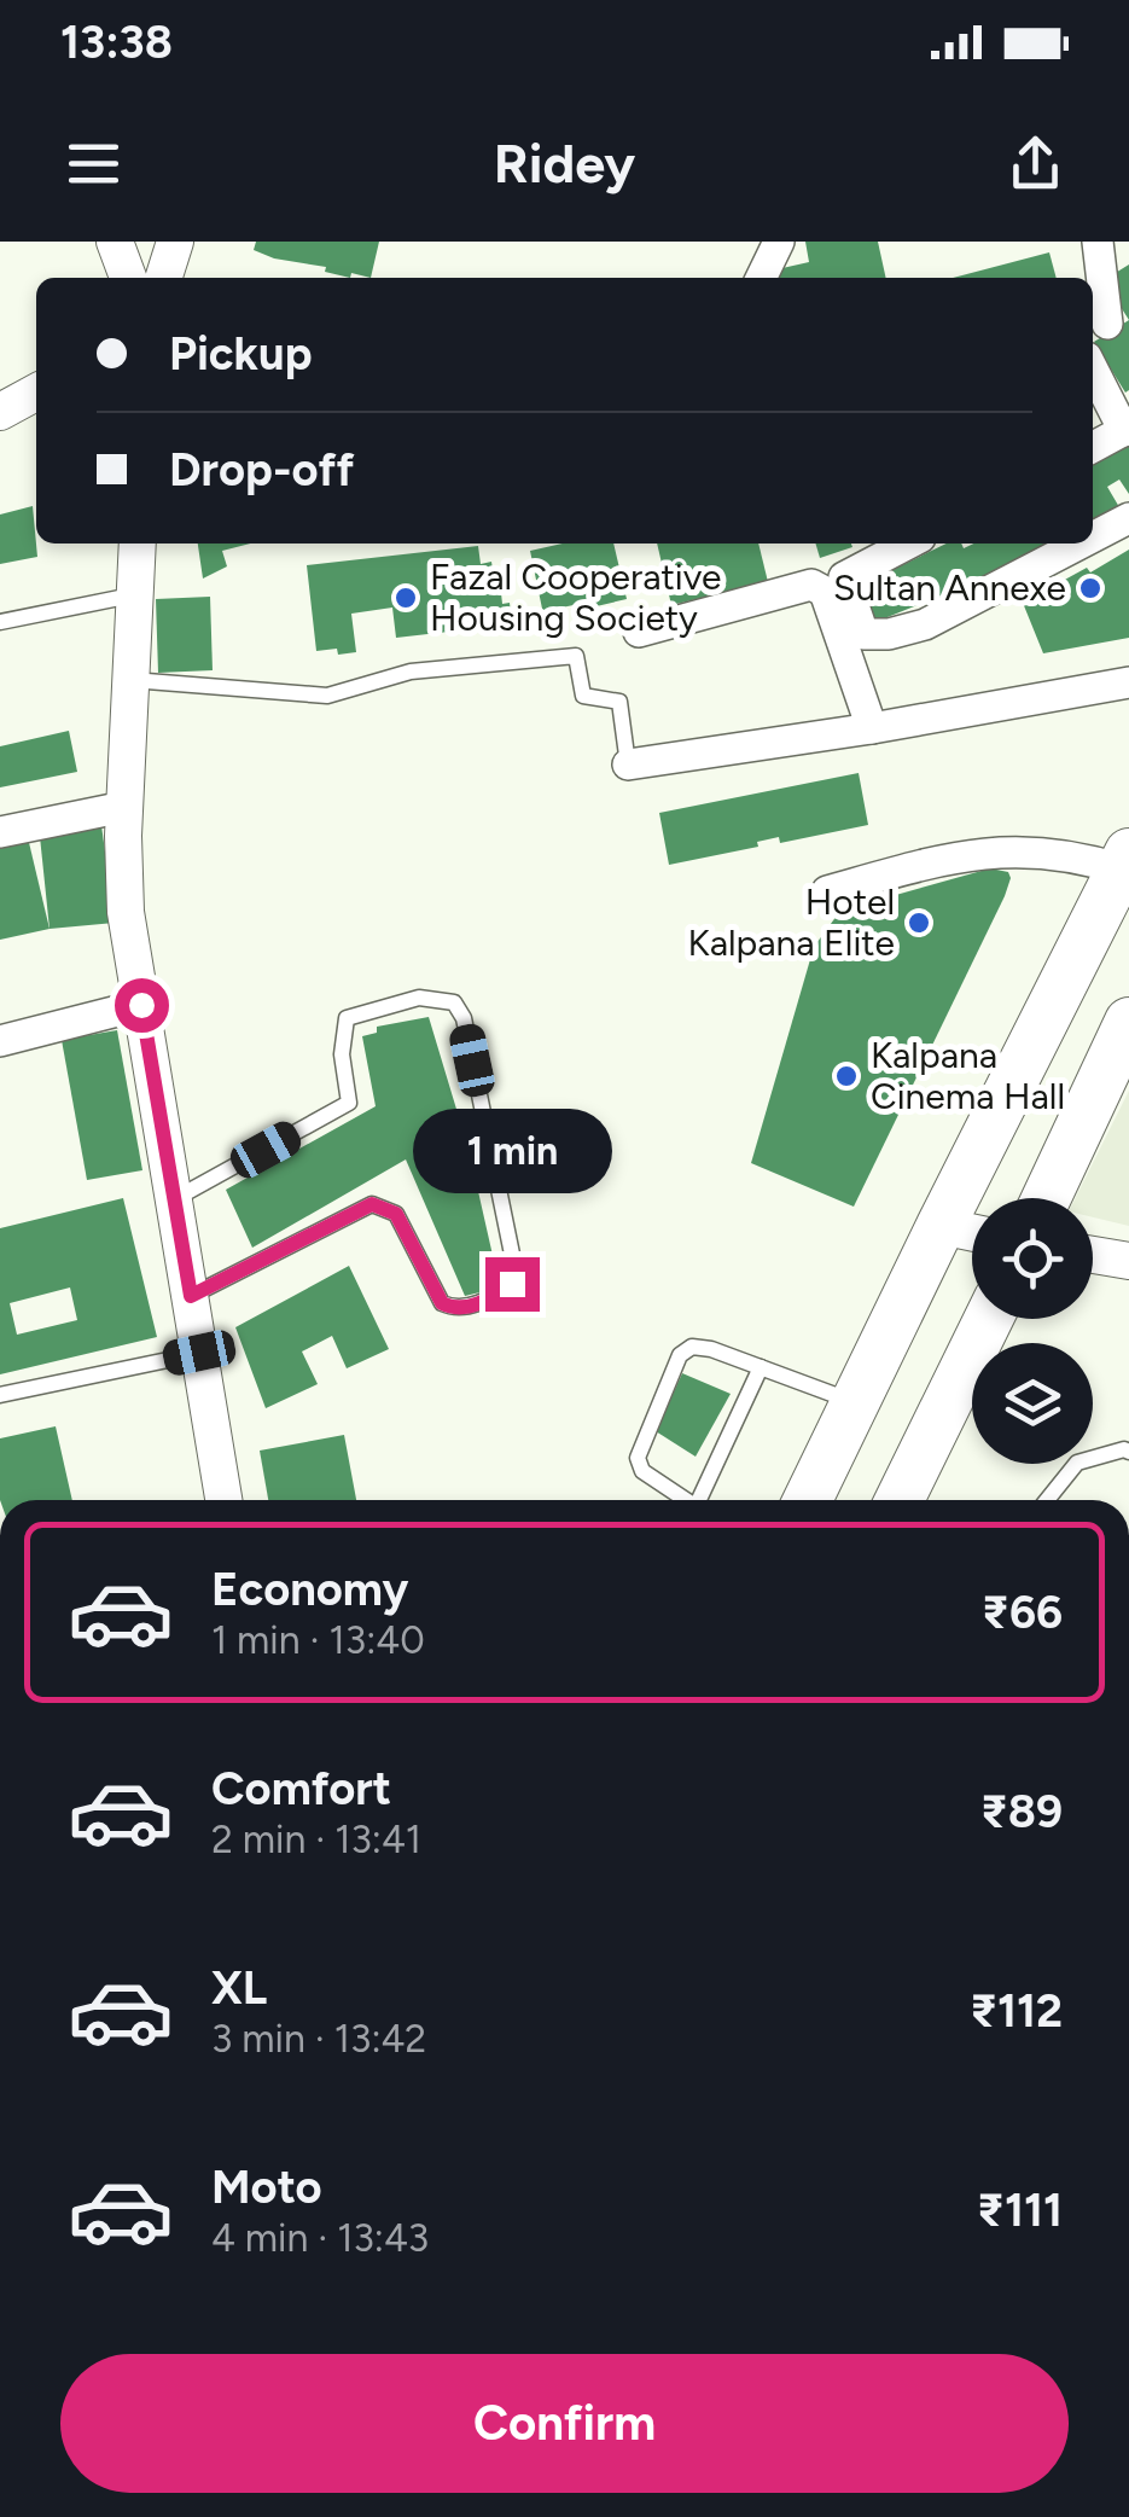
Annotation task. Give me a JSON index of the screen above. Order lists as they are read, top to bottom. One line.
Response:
{"places":["Sultan Annexe","Fazal Cooperative Housing Society","Hotel Kalpana Elite","Kalpana Cinema Hall"],"page":{"status":"13:38","header":"Ridey","banner":["Pickup","Drop-off"],"bubble":"1 min","list":[{"name":"Economy","note":"1 min · 13:40","value":"₹66"},{"name":"Comfort","note":"2 min · 13:41","value":"₹89"},{"name":"XL","note":"3 min · 13:42","value":"₹112"},{"name":"Moto","note":"4 min · 13:43","value":"₹111"}],"buttons":"Confirm"}}
